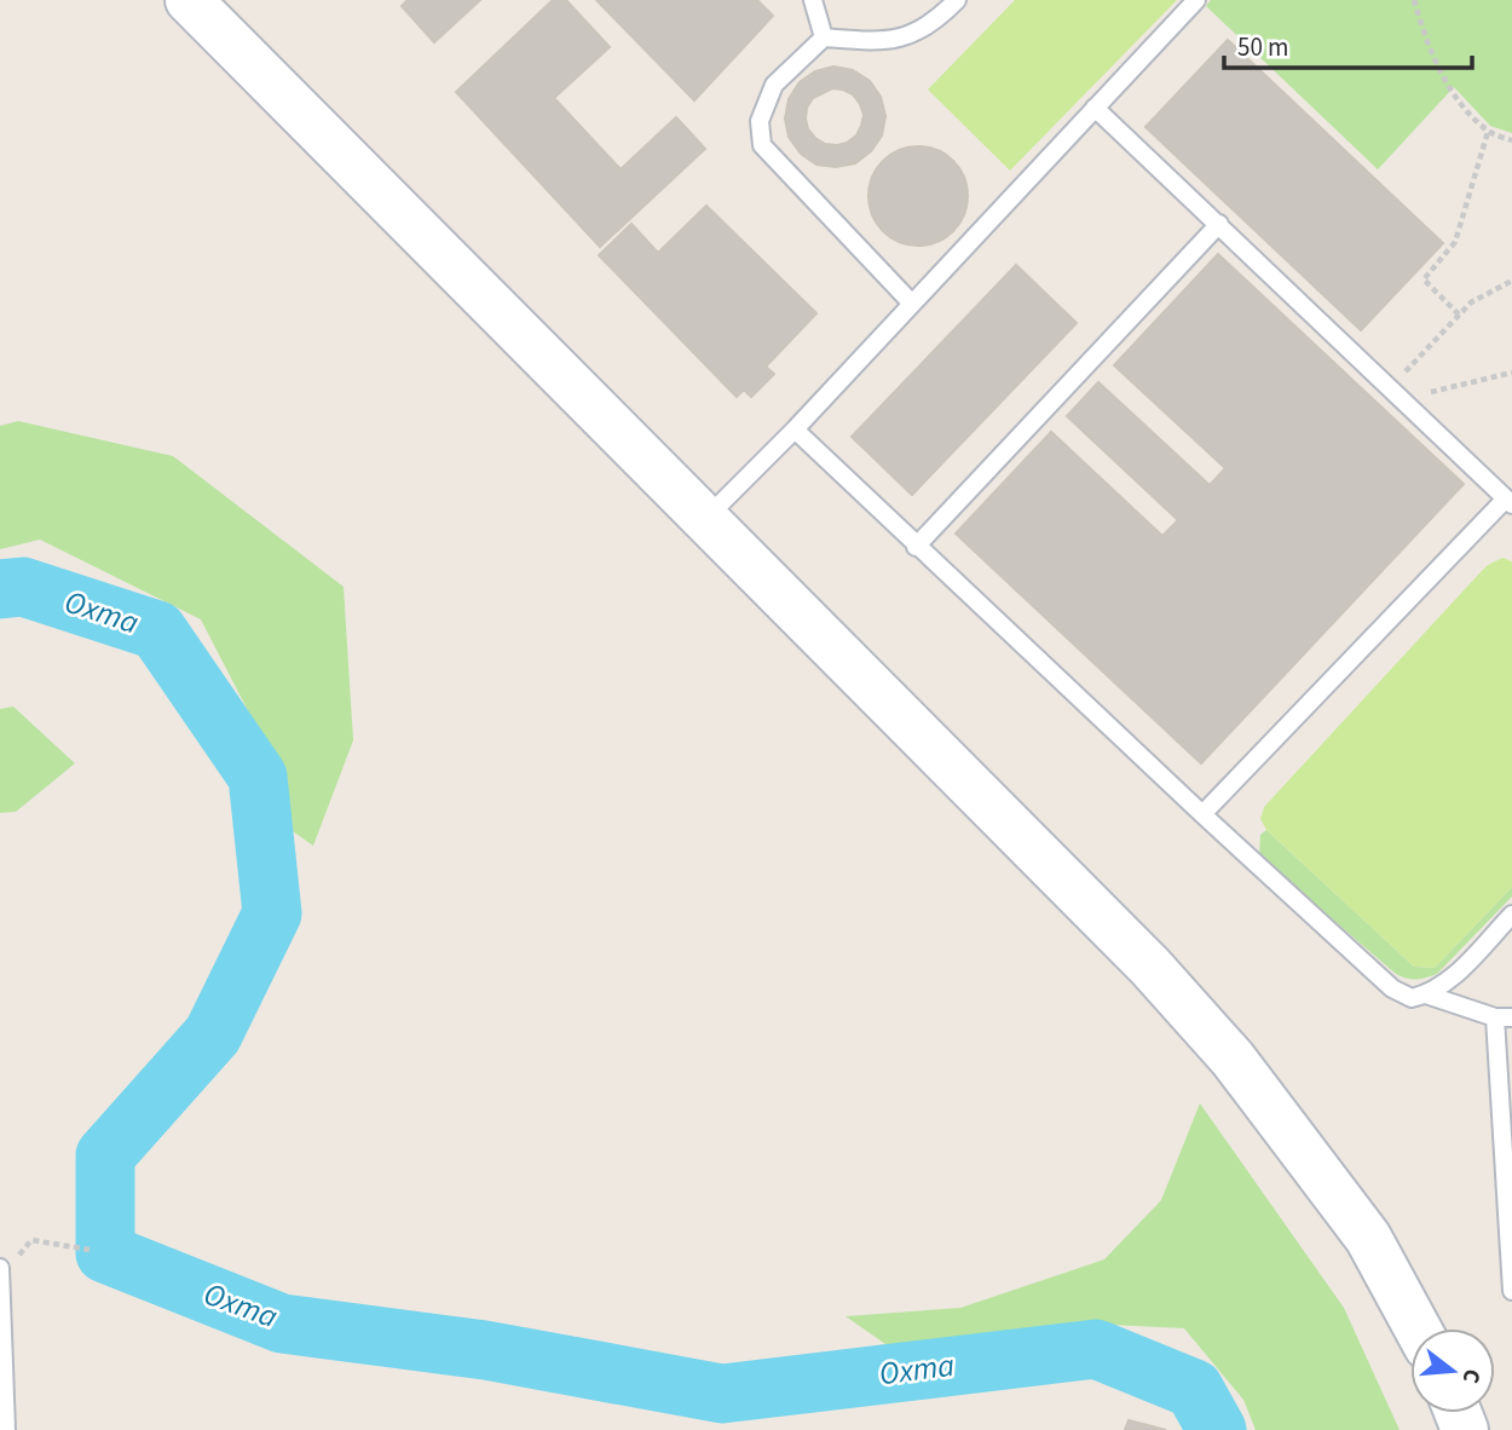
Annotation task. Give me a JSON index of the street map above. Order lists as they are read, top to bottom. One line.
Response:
{"water":["Охта"],"scale_bar":"50 m","north":"right"}
